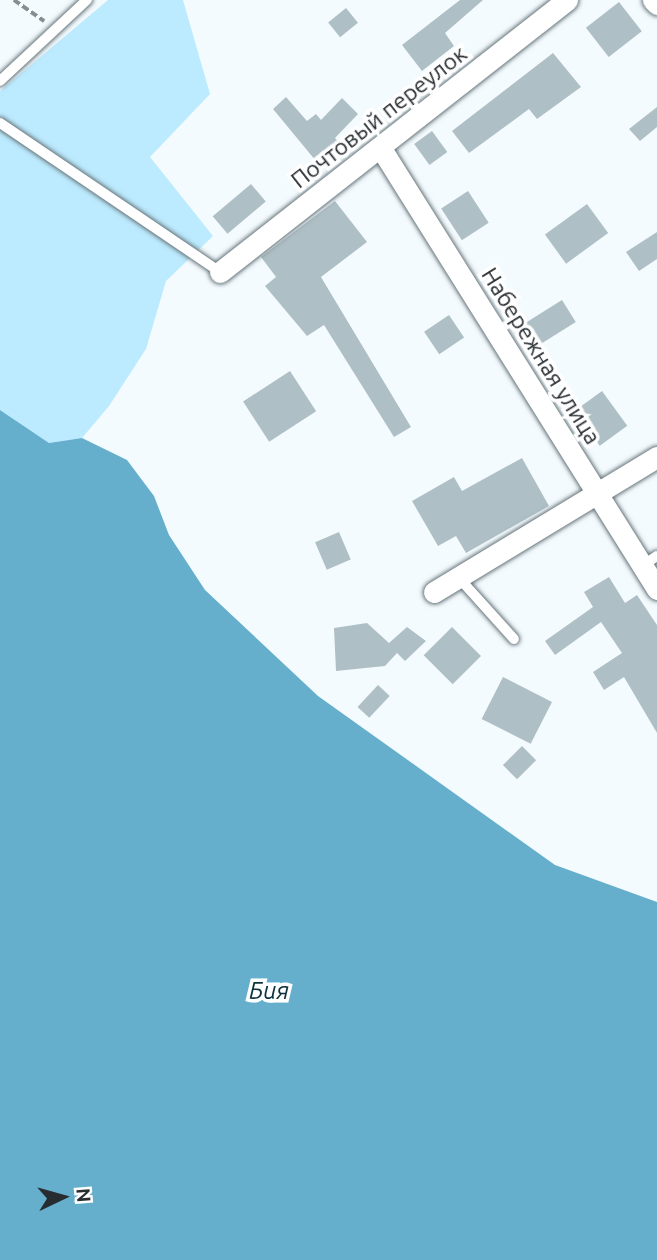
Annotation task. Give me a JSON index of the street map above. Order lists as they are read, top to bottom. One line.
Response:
{"streets":{"street":["Почтовый переулок","Набережная улица"]},"crossings":[["Почтовый переулок","Набережная улица"]],"water":["Бия"],"north":"right"}
